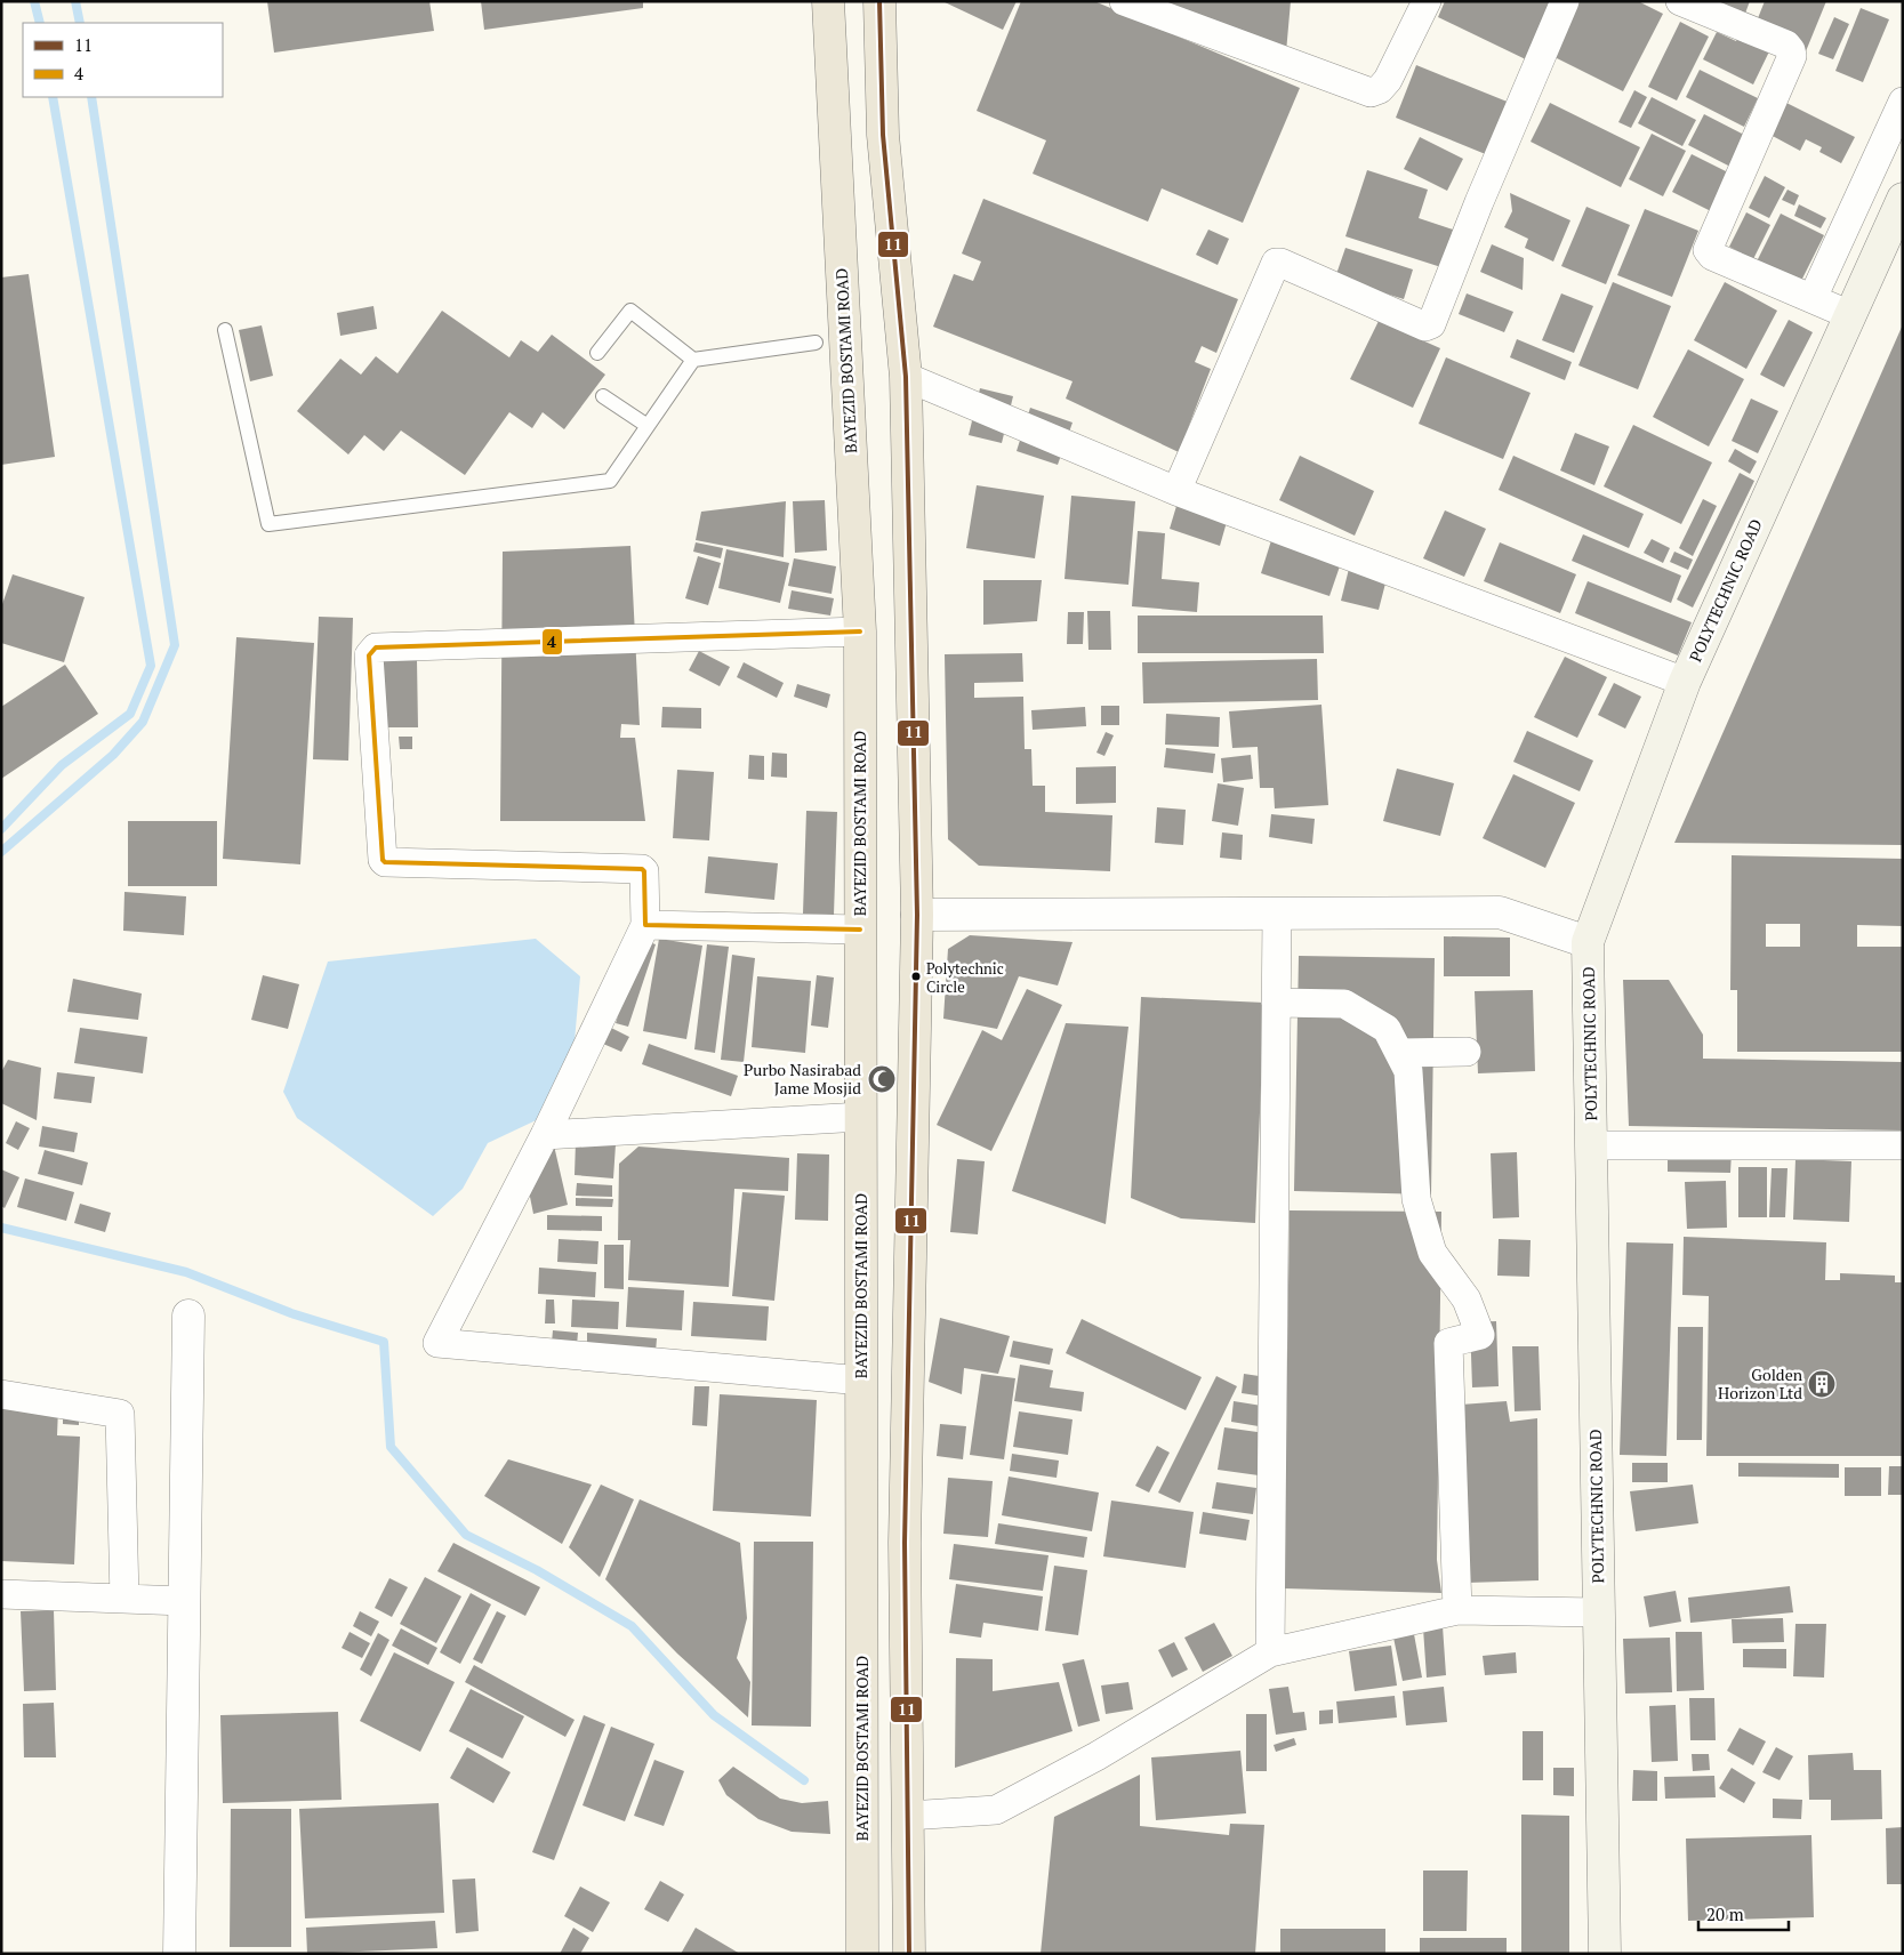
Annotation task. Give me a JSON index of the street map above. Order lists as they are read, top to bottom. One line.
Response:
{"streets":{"main road":["BAYEZID BOSTAMI ROAD","POLYTECHNIC ROAD"]},"places":{"other":["Polytechnic Circle"],"mosque":["Purbo Nasirabad Jame Mosjid"],"building":["Golden Horizon Ltd"]},"lines":["transit line 11","transit line 4"],"legend":["11","4"],"scale_bar":"20 m"}
